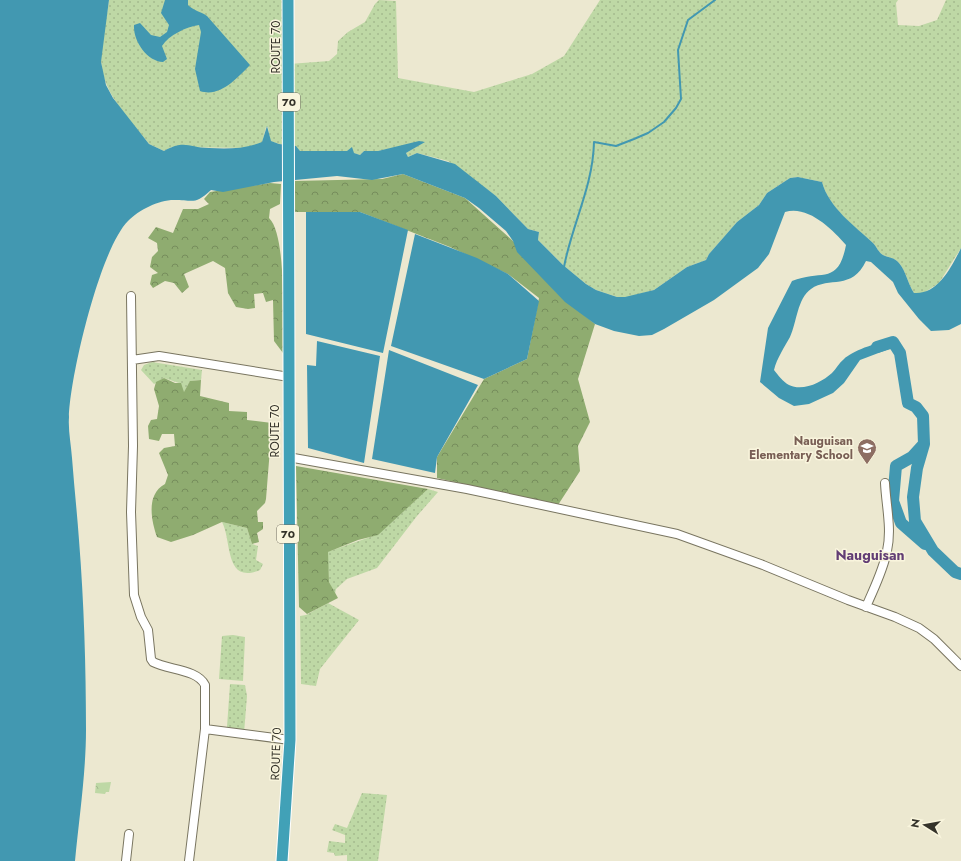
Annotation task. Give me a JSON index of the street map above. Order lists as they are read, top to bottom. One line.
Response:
{"streets":{"highway":["ROUTE 70","70"]},"districts":["Nauguisan"],"places":{"school or university":["Nauguisan Elementary School"]},"north":"left"}
